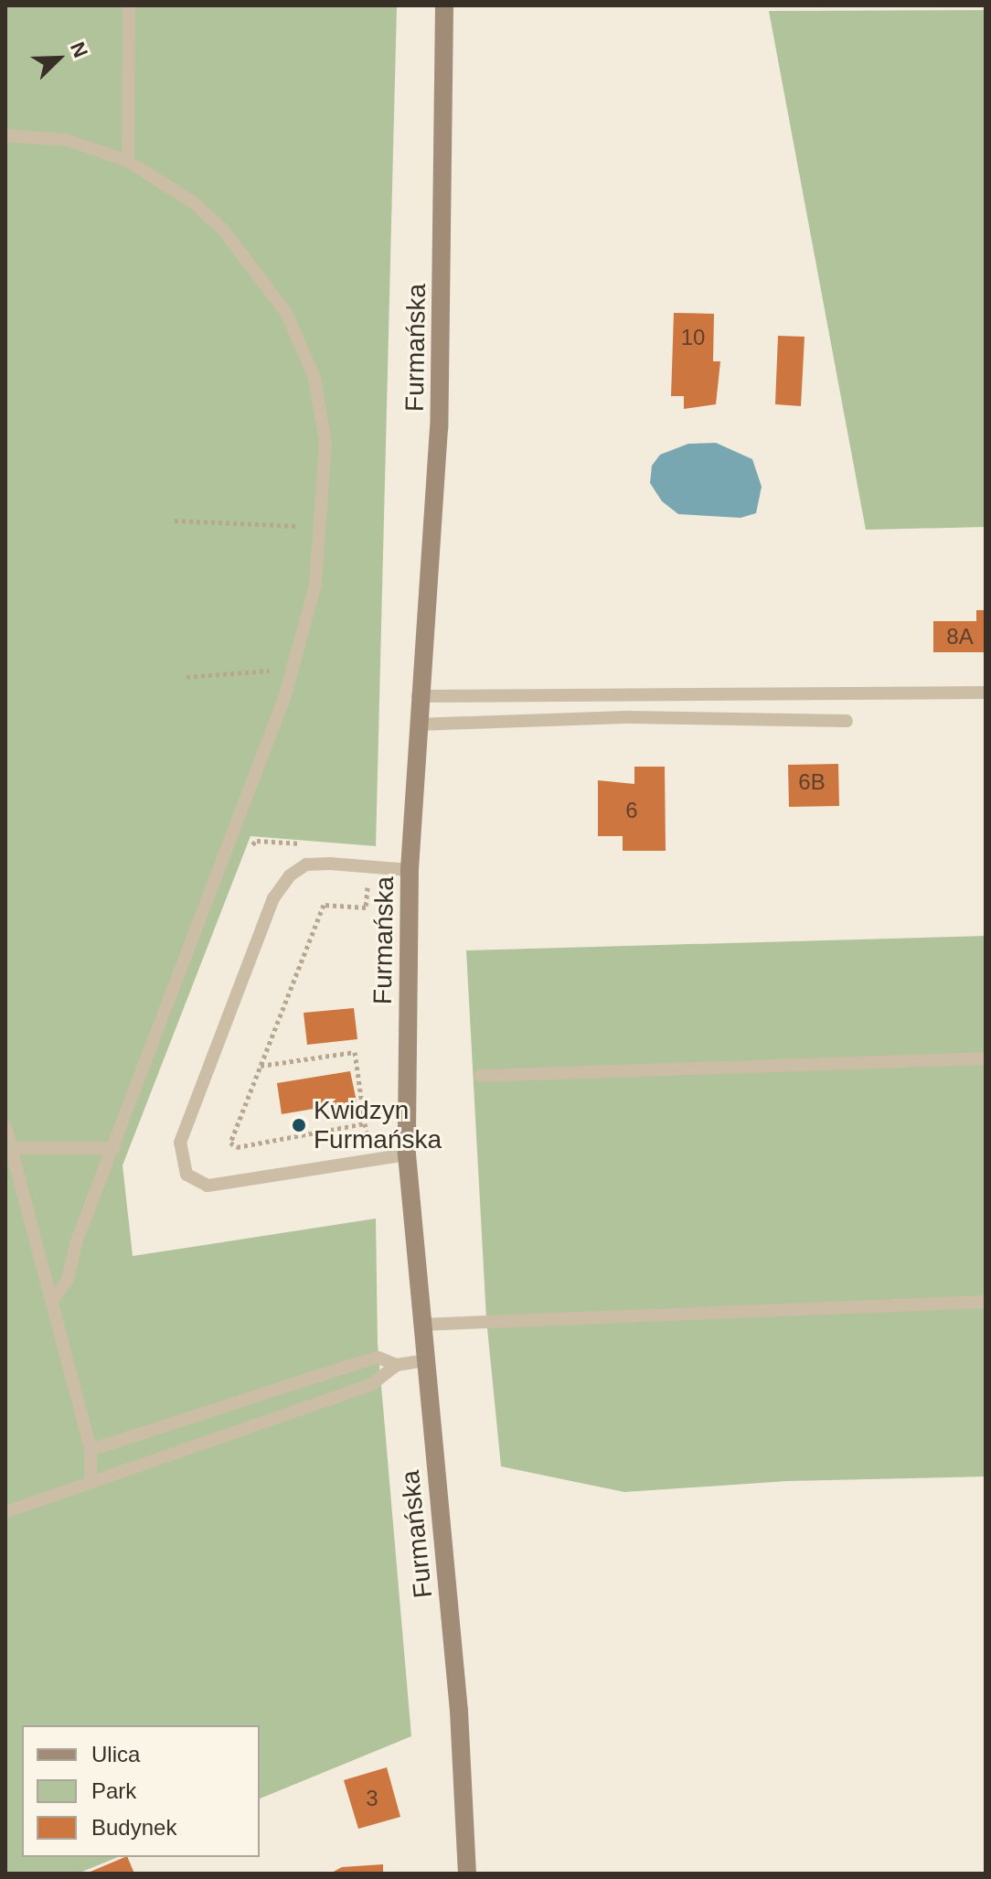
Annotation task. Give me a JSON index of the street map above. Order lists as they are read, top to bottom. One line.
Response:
{"streets":{"street":["Furmańska"]},"places":["Kwidzyn Furmańska"],"house_numbers":["10","8A","6B","6","3"],"legend":["Ulica","Park","Budynek"],"north":"top right"}
